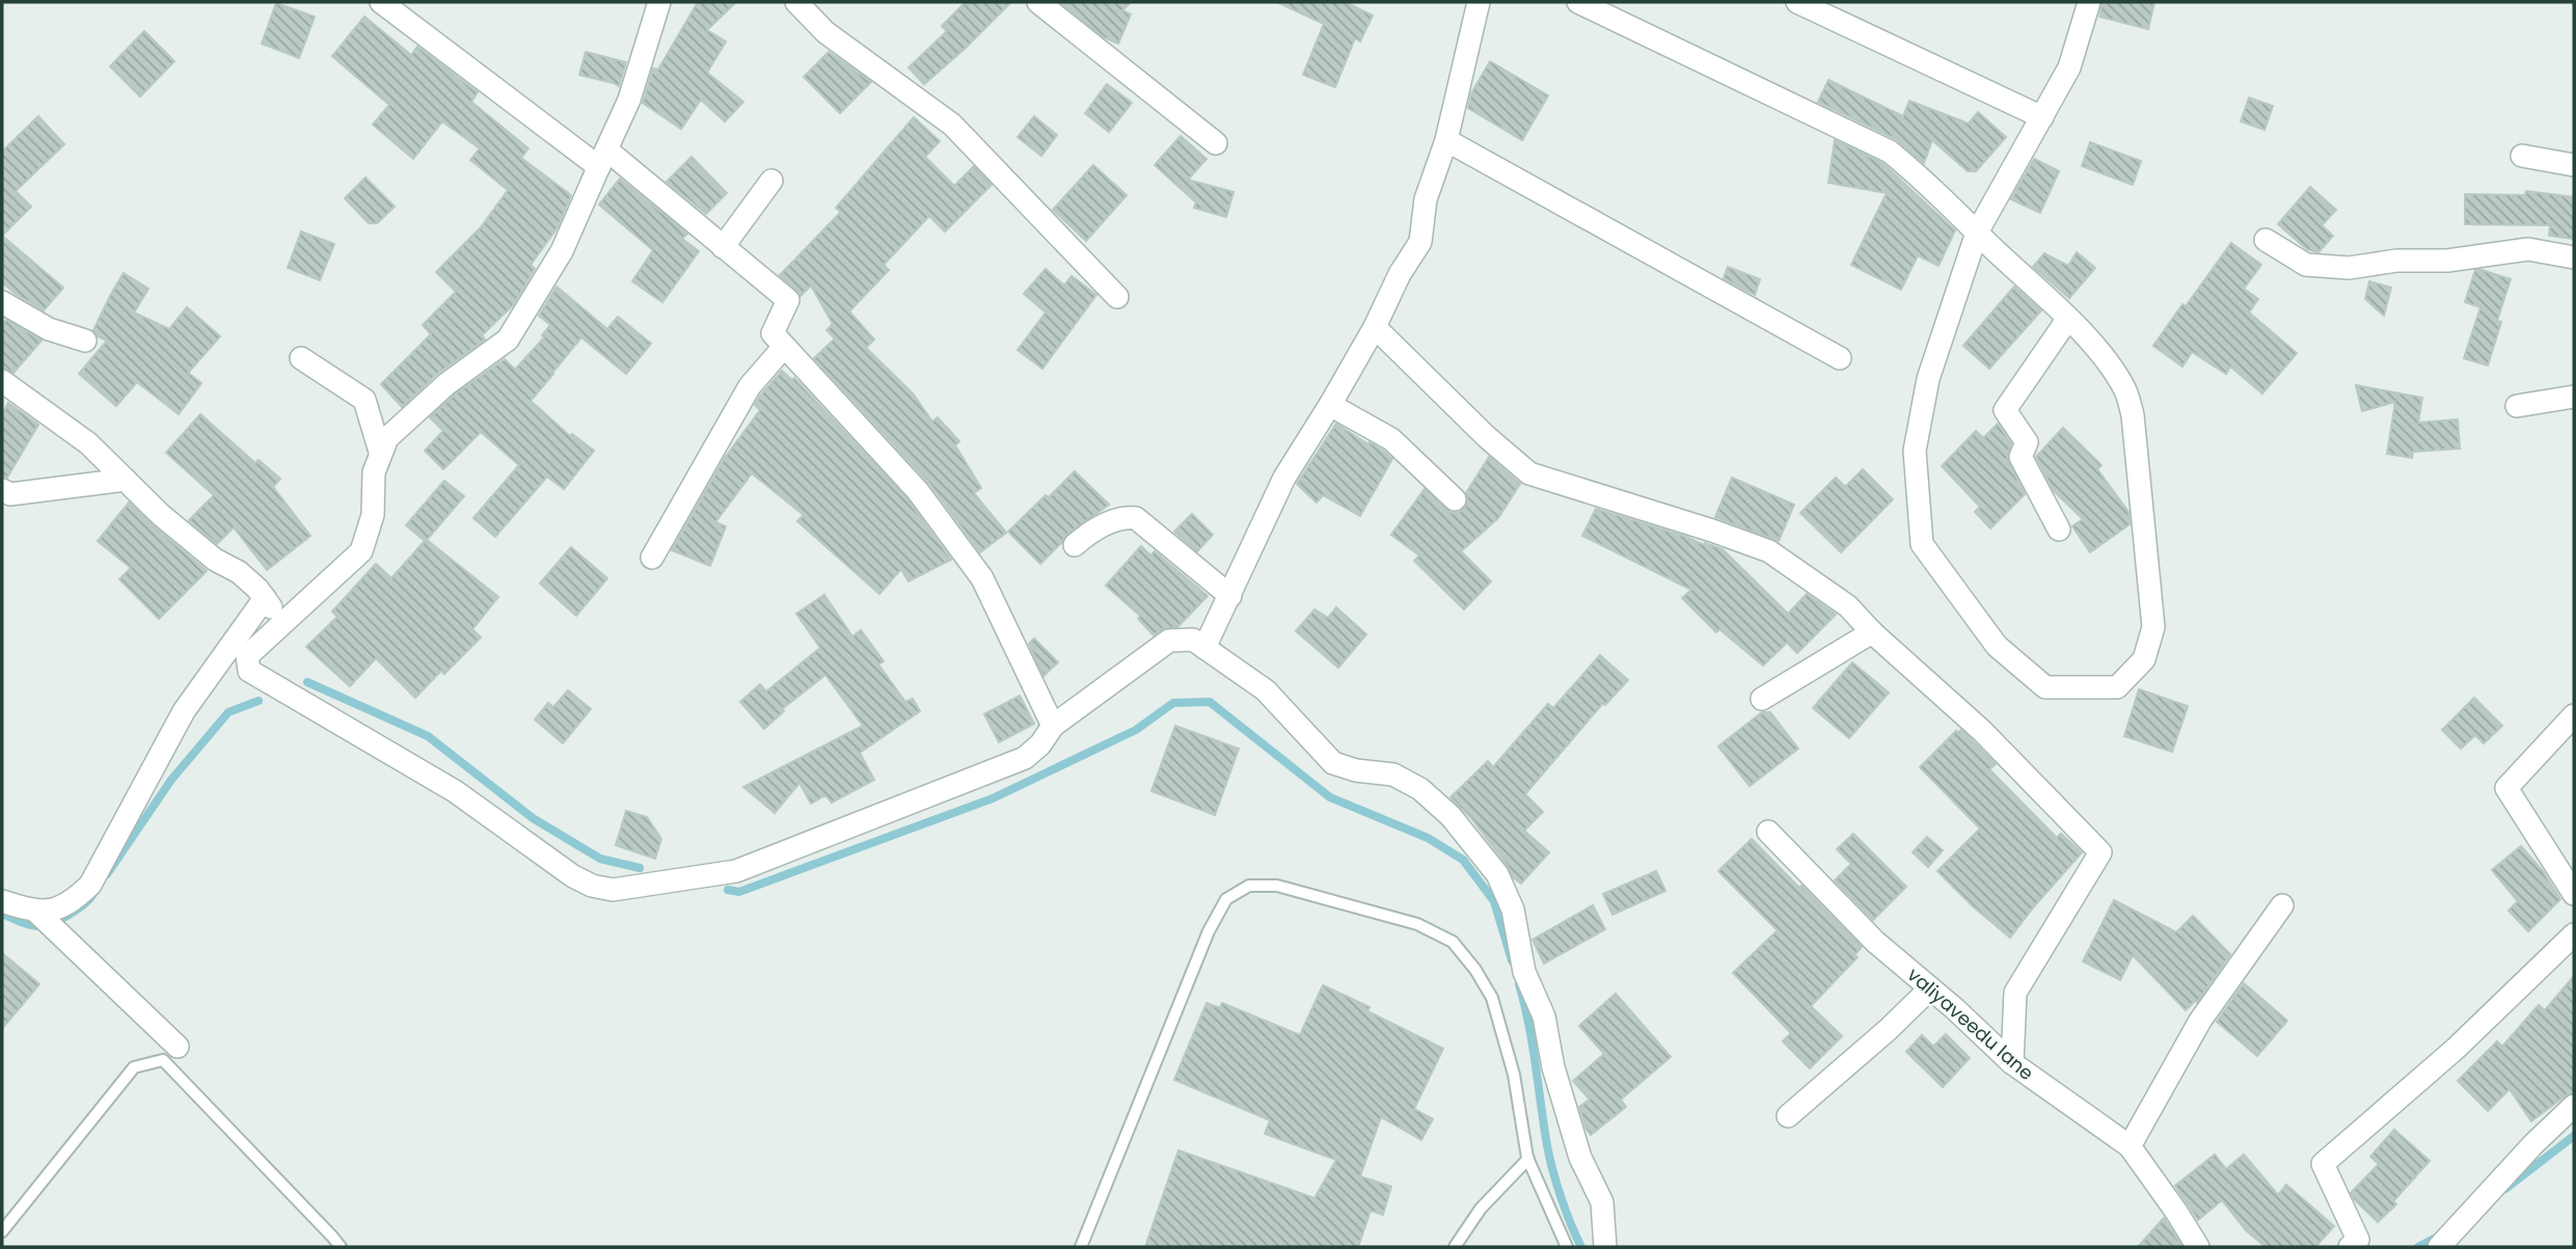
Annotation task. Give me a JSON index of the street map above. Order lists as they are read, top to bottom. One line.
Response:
{"streets":{"street":["valiyaveedu lane"]}}
